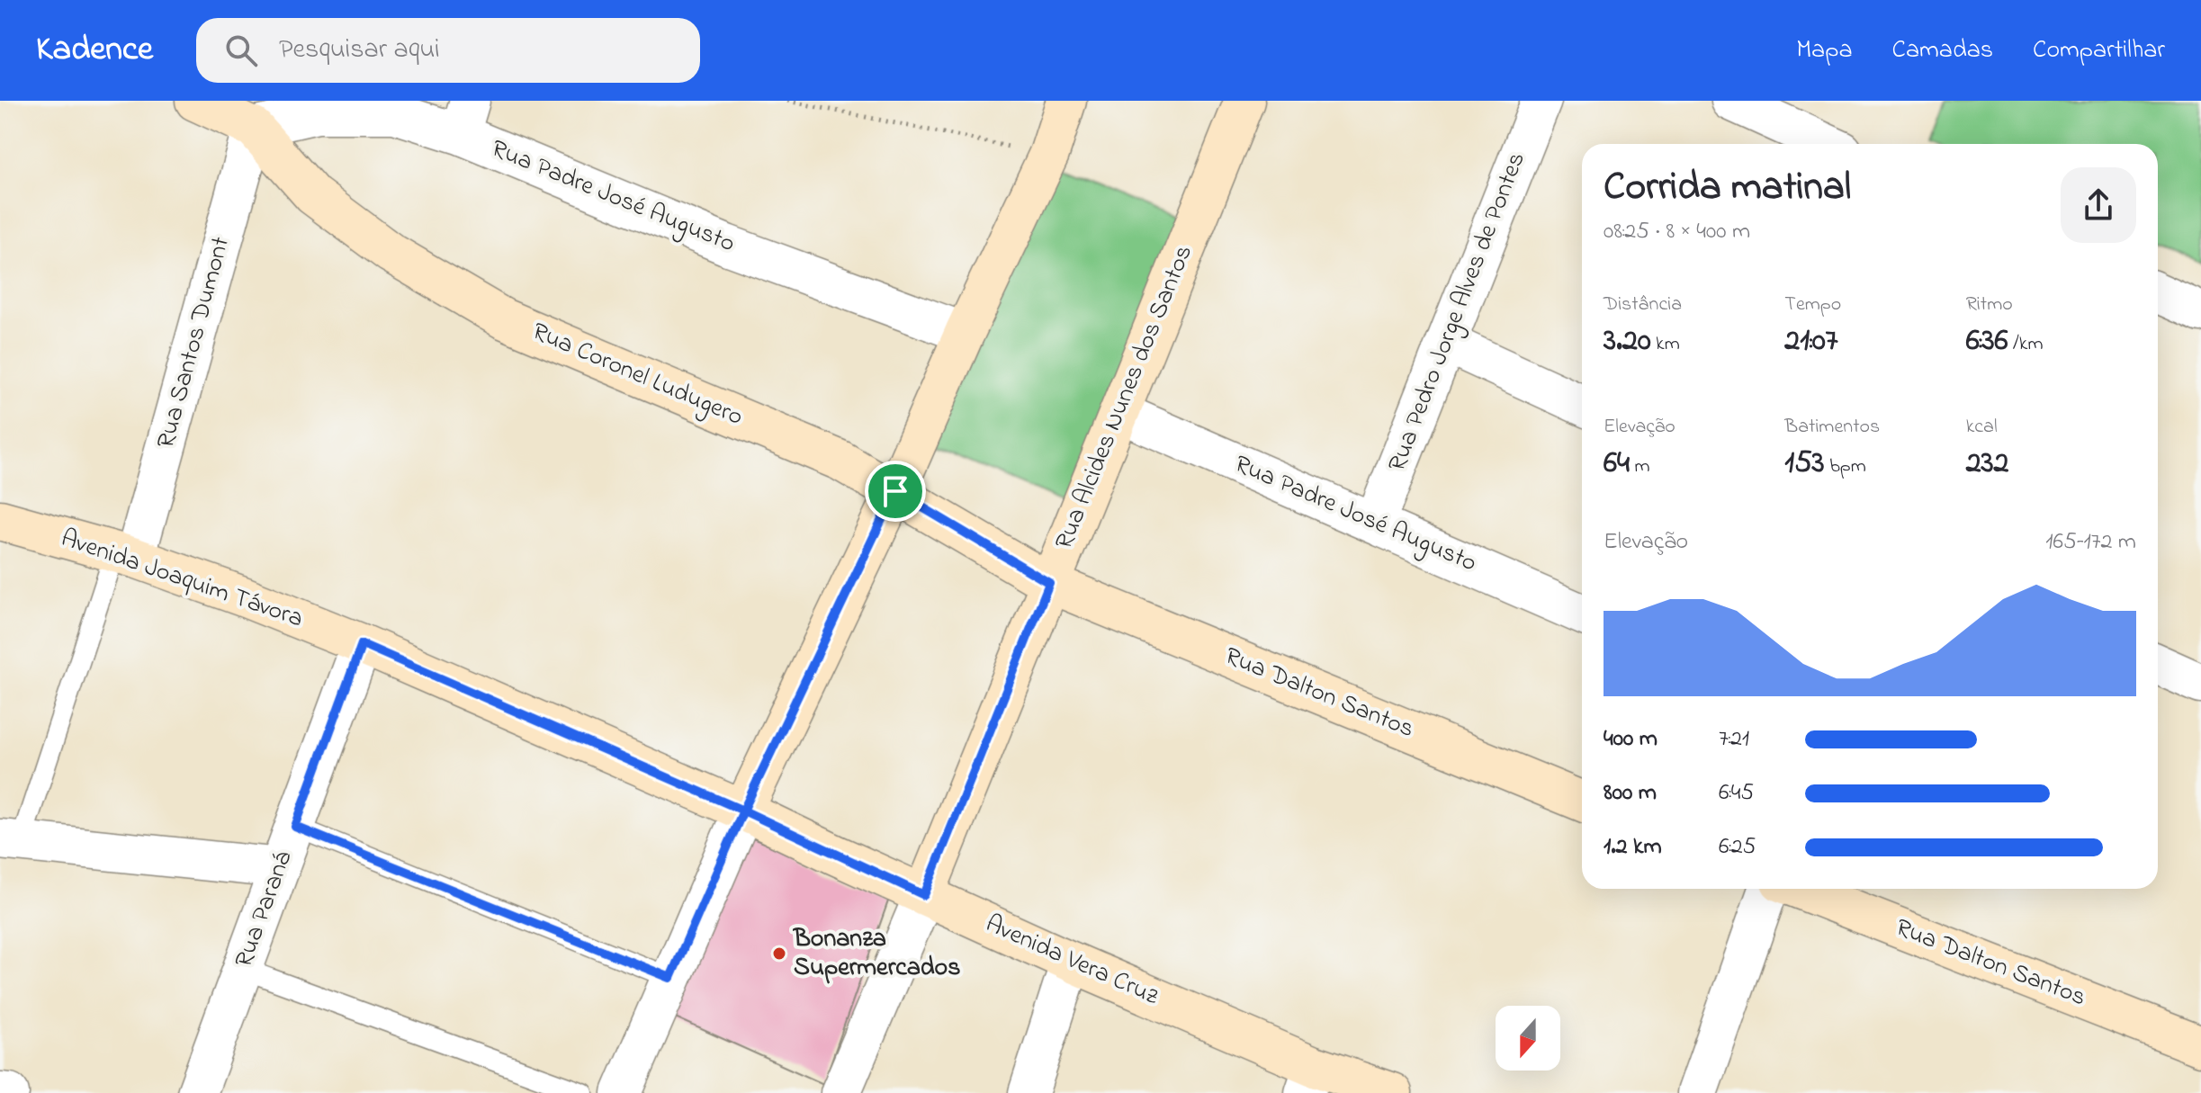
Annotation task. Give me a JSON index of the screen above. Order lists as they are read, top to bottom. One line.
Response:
{"streets":{"main road":["Rua Coronel Ludugero","Rua Alcides Nunes dos Santos","Avenida Joaquim Távora","Rua Dalton Santos","Avenida Vera Cruz"],"street":["Rua Padre José Augusto","Rua Pedro Jorge Alves de Pontes","Rua Santos Dumont","Rua Paraná"]},"crossings":[["Rua Padre José Augusto","Rua Pedro Jorge Alves de Pontes"],["Rua Padre José Augusto","Rua Santos Dumont"],["Rua Padre José Augusto","Rua Coronel Ludugero"],["Rua Padre José Augusto","Rua Alcides Nunes dos Santos"],["Rua Santos Dumont","Rua Coronel Ludugero"],["Rua Santos Dumont","Avenida Joaquim Távora"],["Rua Coronel Ludugero","Rua Alcides Nunes dos Santos"],["Rua Coronel Ludugero","Rua Dalton Santos"],["Rua Alcides Nunes dos Santos","Rua Dalton Santos"],["Rua Alcides Nunes dos Santos","Avenida Vera Cruz"],["Avenida Joaquim Távora","Rua Paraná"],["Avenida Joaquim Távora","Avenida Vera Cruz"],["Rua Paraná","Avenida Vera Cruz"]],"places":["Bonanza Supermercados"],"north":"bottom","page":{"header":"Kadence","search":"Pesquisar aqui","nav":["Mapa","Camadas","Compartilhar"],"heading":["Corrida matinal","08:25 · 8 × 400 m"],"stats":[["Distância","3.20 km"],["Tempo","21:07"],["Ritmo","6:36 /km"],["Elevação","64 m"],["Batimentos","153 bpm"],["kcal","232"]],"chart":["Elevação","165–172 m"],"list":[{"name":"400 m","note":"7:21"},{"name":"800 m","note":"6:45"},{"name":"1.2 km","note":"6:25"}]}}
